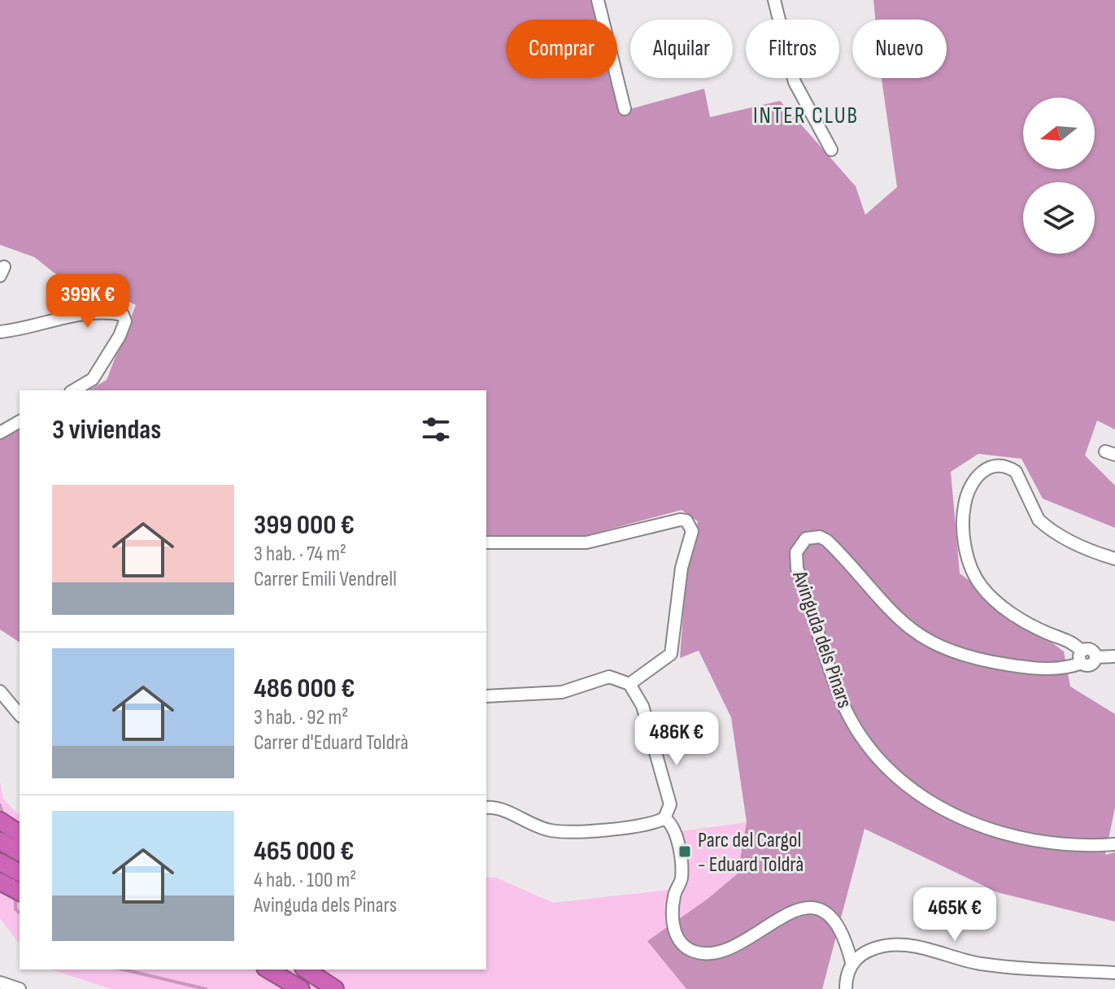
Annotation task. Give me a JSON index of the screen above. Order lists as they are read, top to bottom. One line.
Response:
{"streets":{"street":["Avinguda dels Pinars"]},"districts":["INTER CLUB"],"places":{"transit":["Parc del Cargol - Eduard Toldrà"]},"north":"left","page":{"chip":["Comprar","Alquilar","Filtros","Nuevo"],"price":["399K €","486K €","465K €"],"heading":"3 viviendas","list":[{"name":"399 000 €","note":"3 hab. · 74 m² · Carrer Emili Vendrell"},{"name":"486 000 €","note":"3 hab. · 92 m² · Carrer d'Eduard Toldrà"},{"name":"465 000 €","note":"4 hab. · 100 m² · Avinguda dels Pinars"}]}}
